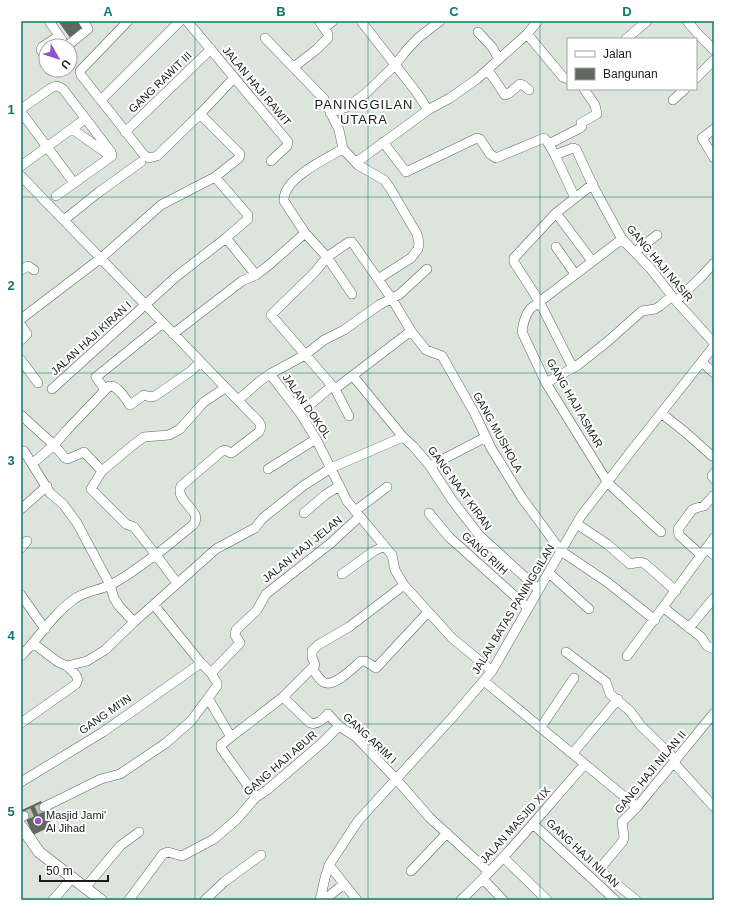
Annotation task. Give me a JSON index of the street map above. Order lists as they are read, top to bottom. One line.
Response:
{"streets":{"street":["GANG RAWIT III","JALAN HAJI RAWIT","GANG HAJI NASIR","JALAN HAJI KIRAN I","GANG HAJI ASMAR","JALAN DOKOL","GANG MUSHOLA","GANG NAAT KIRAN","JALAN HAJI JELAN","GANG RIIH","JALAN BATAS PANINGGILAN","GANG MI'IN","GANG ARIM I","GANG HAJI ABUR","GANG HAJI NILAN II","JALAN MASJID XIX","GANG HAJI NILAN"]},"crossings":[["GANG RAWIT III","JALAN HAJI RAWIT"],["GANG HAJI NASIR","GANG HAJI ASMAR"],["GANG HAJI NASIR","JALAN BATAS PANINGGILAN"],["GANG HAJI ASMAR","JALAN BATAS PANINGGILAN"],["JALAN DOKOL","JALAN HAJI JELAN"],["JALAN DOKOL","JALAN BATAS PANINGGILAN"],["GANG MUSHOLA","JALAN BATAS PANINGGILAN"],["GANG NAAT KIRAN","JALAN BATAS PANINGGILAN"],["GANG RIIH","JALAN BATAS PANINGGILAN"],["JALAN BATAS PANINGGILAN","GANG ARIM I"],["GANG ARIM I","GANG HAJI ABUR"],["GANG ARIM I","JALAN MASJID XIX"],["JALAN MASJID XIX","GANG HAJI NILAN"]],"districts":["PANINGGILAN UTARA"],"places":["Masjid Jami' Al Jihad"],"legend":["Jalan","Bangunan"],"scale_bar":"50 m","north":"bottom right","grid":{"columns":["A","B","C","D"],"rows":["1","2","3","4","5"]}}
